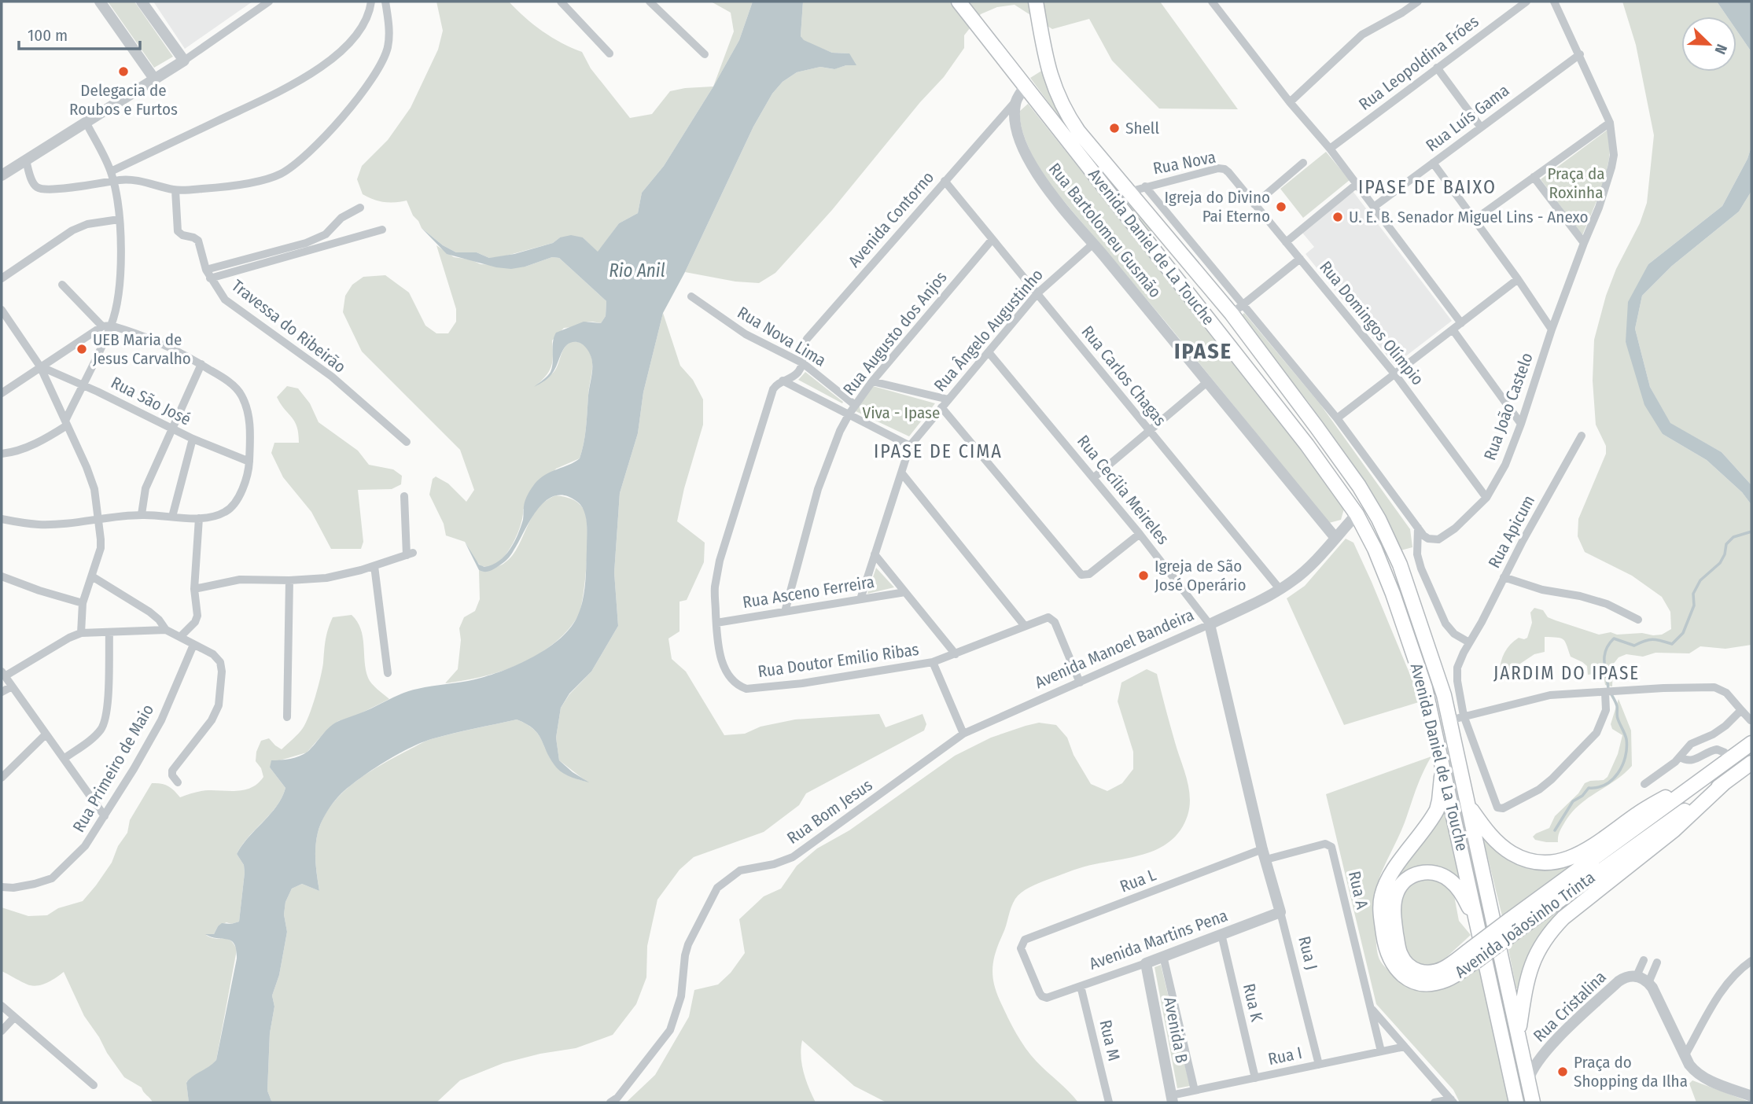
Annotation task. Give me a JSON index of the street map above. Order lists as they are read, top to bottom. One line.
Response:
{"streets":{"main road":["Avenida Daniel de La Touche","Avenida Joãosinho Trinta"],"street":["Rua Leopoldina Fróes","Rua Luís Gama","Rua Nova","Avenida Contorno","Rua Bartolomeu Gusmão","Rua Domingos Olímpio","Travessa do Ribeirão","Rua Ângelo Augustinho","Rua Augusto dos Anjos","Rua Nova Lima","Rua Carlos Chagas","Rua São José","Rua João Castelo","Rua Cecília Meireles","Rua Apicum","Rua Asceno Ferreira","Avenida Manoel Bandeira","Rua Doutor Emilio Ribas","Rua Primeiro de Maio","Rua Bom Jesus","Rua L","Rua A","Avenida Martins Pena","Rua J","Rua K","Rua Cristalina","Avenida B","Rua M","Rua I"]},"crossings":[["Rua Luís Gama","Rua João Castelo"],["Rua Nova","Rua Domingos Olímpio"],["Rua Nova","Rua João Castelo"],["Avenida Contorno","Rua Bartolomeu Gusmão"],["Avenida Contorno","Rua Nova Lima"],["Avenida Contorno","Rua Carlos Chagas"],["Avenida Contorno","Rua Doutor Emilio Ribas"],["Rua Bartolomeu Gusmão","Rua Ângelo Augustinho"],["Rua Bartolomeu Gusmão","Avenida Manoel Bandeira"],["Avenida Daniel de La Touche","Avenida Manoel Bandeira"],["Avenida Daniel de La Touche","Avenida Joãosinho Trinta"],["Avenida Daniel de La Touche","Rua Cristalina"],["Rua Domingos Olímpio","Rua João Castelo"],["Rua Ângelo Augustinho","Rua Carlos Chagas"],["Rua Ângelo Augustinho","Rua Cecília Meireles"],["Rua Ângelo Augustinho","Rua Asceno Ferreira"],["Rua Augusto dos Anjos","Rua Nova Lima"],["Rua Augusto dos Anjos","Rua Carlos Chagas"],["Rua Augusto dos Anjos","Rua Asceno Ferreira"],["Rua Nova Lima","Rua Doutor Emilio Ribas"],["Rua Carlos Chagas","Avenida Manoel Bandeira"],["Rua Cecília Meireles","Avenida Manoel Bandeira"],["Rua Cecília Meireles","Rua L"],["Rua Cecília Meireles","Rua A"],["Rua Cecília Meireles","Rua J"],["Rua Asceno Ferreira","Rua Doutor Emilio Ribas"],["Avenida Manoel Bandeira","Rua Doutor Emilio Ribas"],["Avenida Manoel Bandeira","Rua Bom Jesus"],["Rua L","Rua A"],["Rua L","Avenida Martins Pena"],["Rua L","Rua J"],["Rua A","Rua J"],["Rua A","Rua I"],["Avenida Martins Pena","Rua J"],["Avenida Martins Pena","Rua K"],["Avenida Martins Pena","Avenida B"],["Avenida Martins Pena","Rua M"],["Rua J","Rua I"],["Rua K","Rua I"],["Avenida B","Rua I"]],"districts":["IPASE DE BAIXO","IPASE","IPASE DE CIMA","JARDIM DO IPASE"],"water":["Rio Anil"],"parks":["Praça da Roxinha","Viva - Ipase"],"places":["Delegacia de Roubos e Furtos","Shell","Igreja do Divino Pai Eterno","U. E. B. Senador Miguel Lins - Anexo","UEB Maria de Jesus Carvalho","Igreja de São José Operário","Praça do Shopping da Ilha"],"scale_bar":"100 m","north":"bottom right"}
